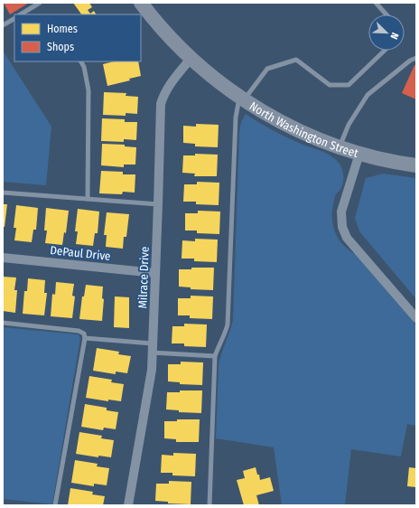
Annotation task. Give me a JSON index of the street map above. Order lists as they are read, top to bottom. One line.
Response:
{"streets":{"main road":["North Washington Street"],"street":["DePaul Drive","Milrace Drive"]},"crossings":[["North Washington Street","Milrace Drive"],["DePaul Drive","Milrace Drive"]],"legend":["Homes","Shops"],"north":"bottom right"}
